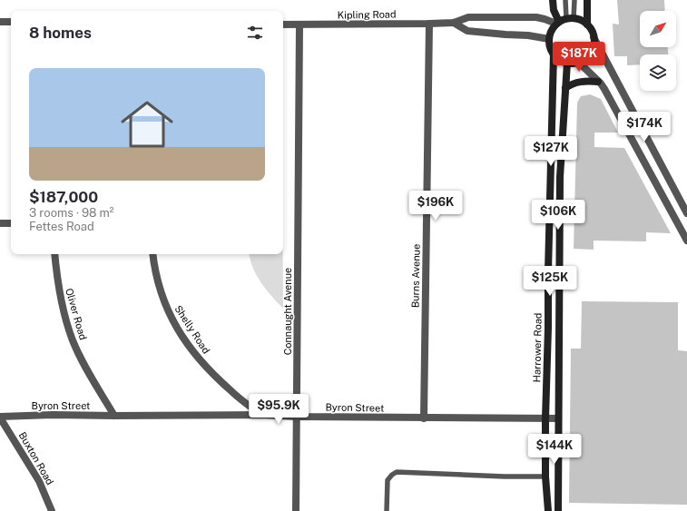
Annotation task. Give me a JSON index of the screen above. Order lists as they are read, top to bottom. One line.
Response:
{"streets":{"main road":["Harrower Road"],"street":["Kipling Road","Burns Avenue","Connaught Avenue","Oliver Road","Shelly Road","Byron Street","Buxton Road"]},"crossings":[["Kipling Road","Burns Avenue"],["Kipling Road","Connaught Avenue"],["Kipling Road","Harrower Road"],["Burns Avenue","Byron Street"],["Connaught Avenue","Byron Street"],["Oliver Road","Byron Street"],["Shelly Road","Byron Street"],["Harrower Road","Byron Street"],["Byron Street","Buxton Road"]],"north":"top right","page":{"heading":"8 homes","price":["$187K","$174K","$127K","$196K","$106K","$125K","$95.9K","$144K"],"list":[{"name":"$187,000","note":"3 rooms · 98 m² · Fettes Road"}]}}
